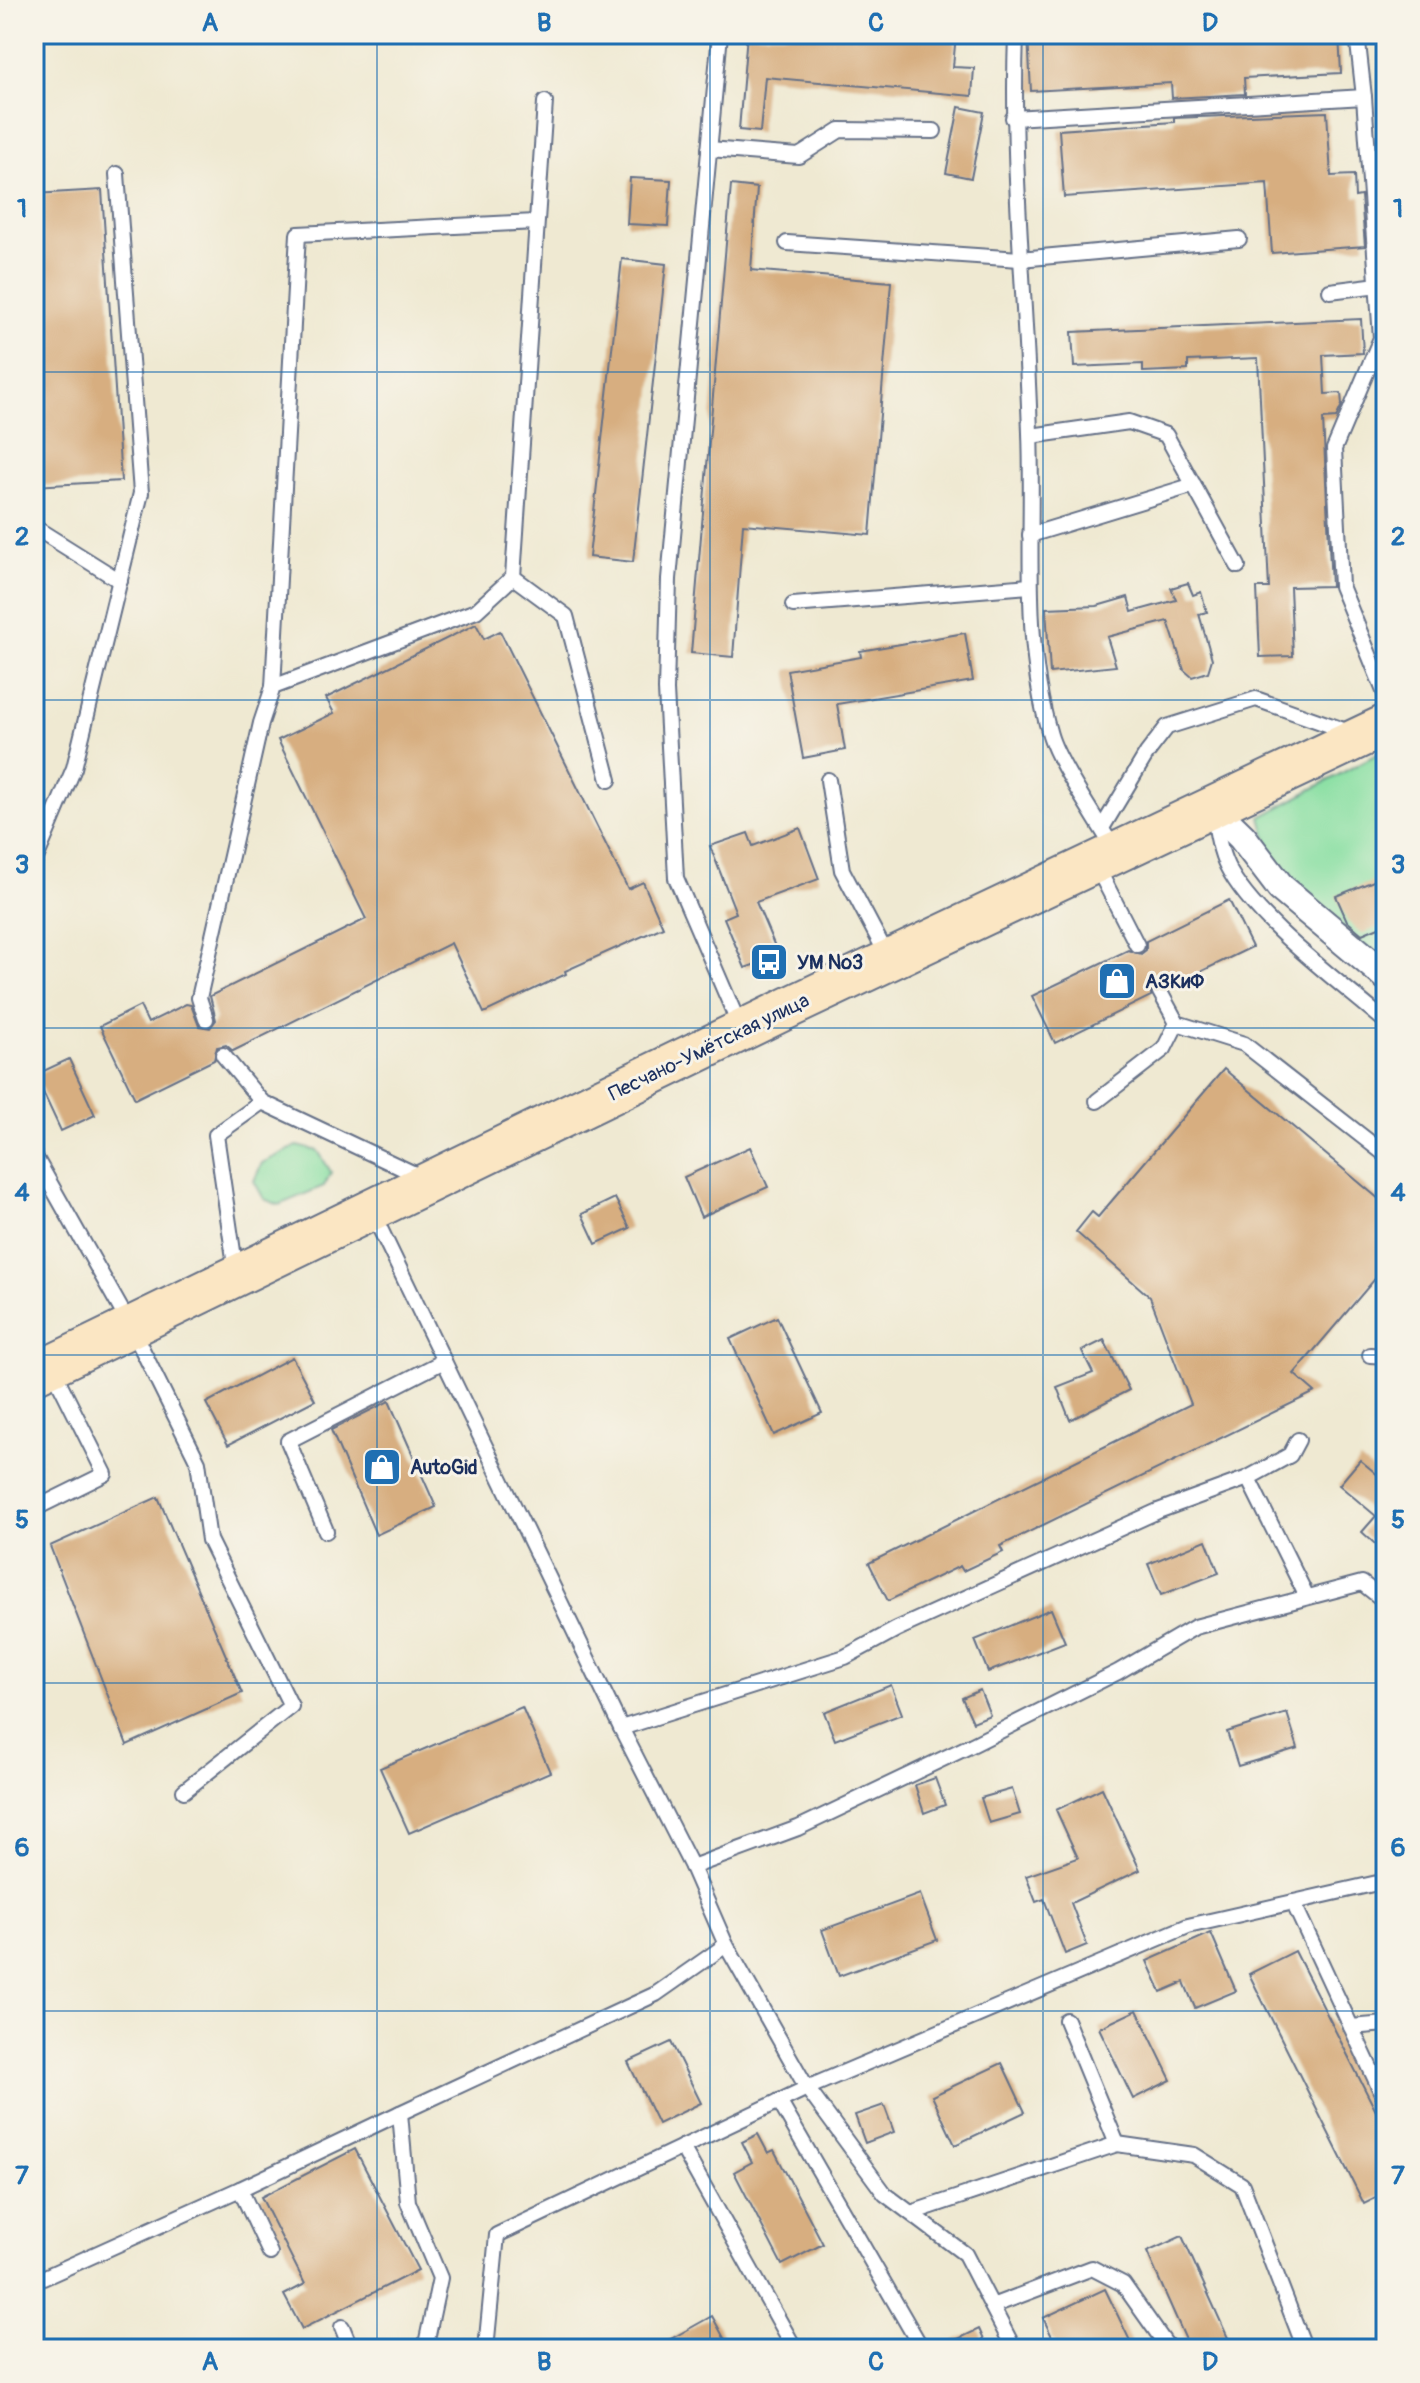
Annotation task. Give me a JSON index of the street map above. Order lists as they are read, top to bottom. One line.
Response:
{"streets":{"main road":["Песчано-Умётская улица"]},"places":{"bus stop":["УМ №3"],"shop":["АЗКиФ","AutoGid"]},"grid":{"columns":["A","B","C","D"],"rows":["1","2","3","4","5","6","7"]}}
